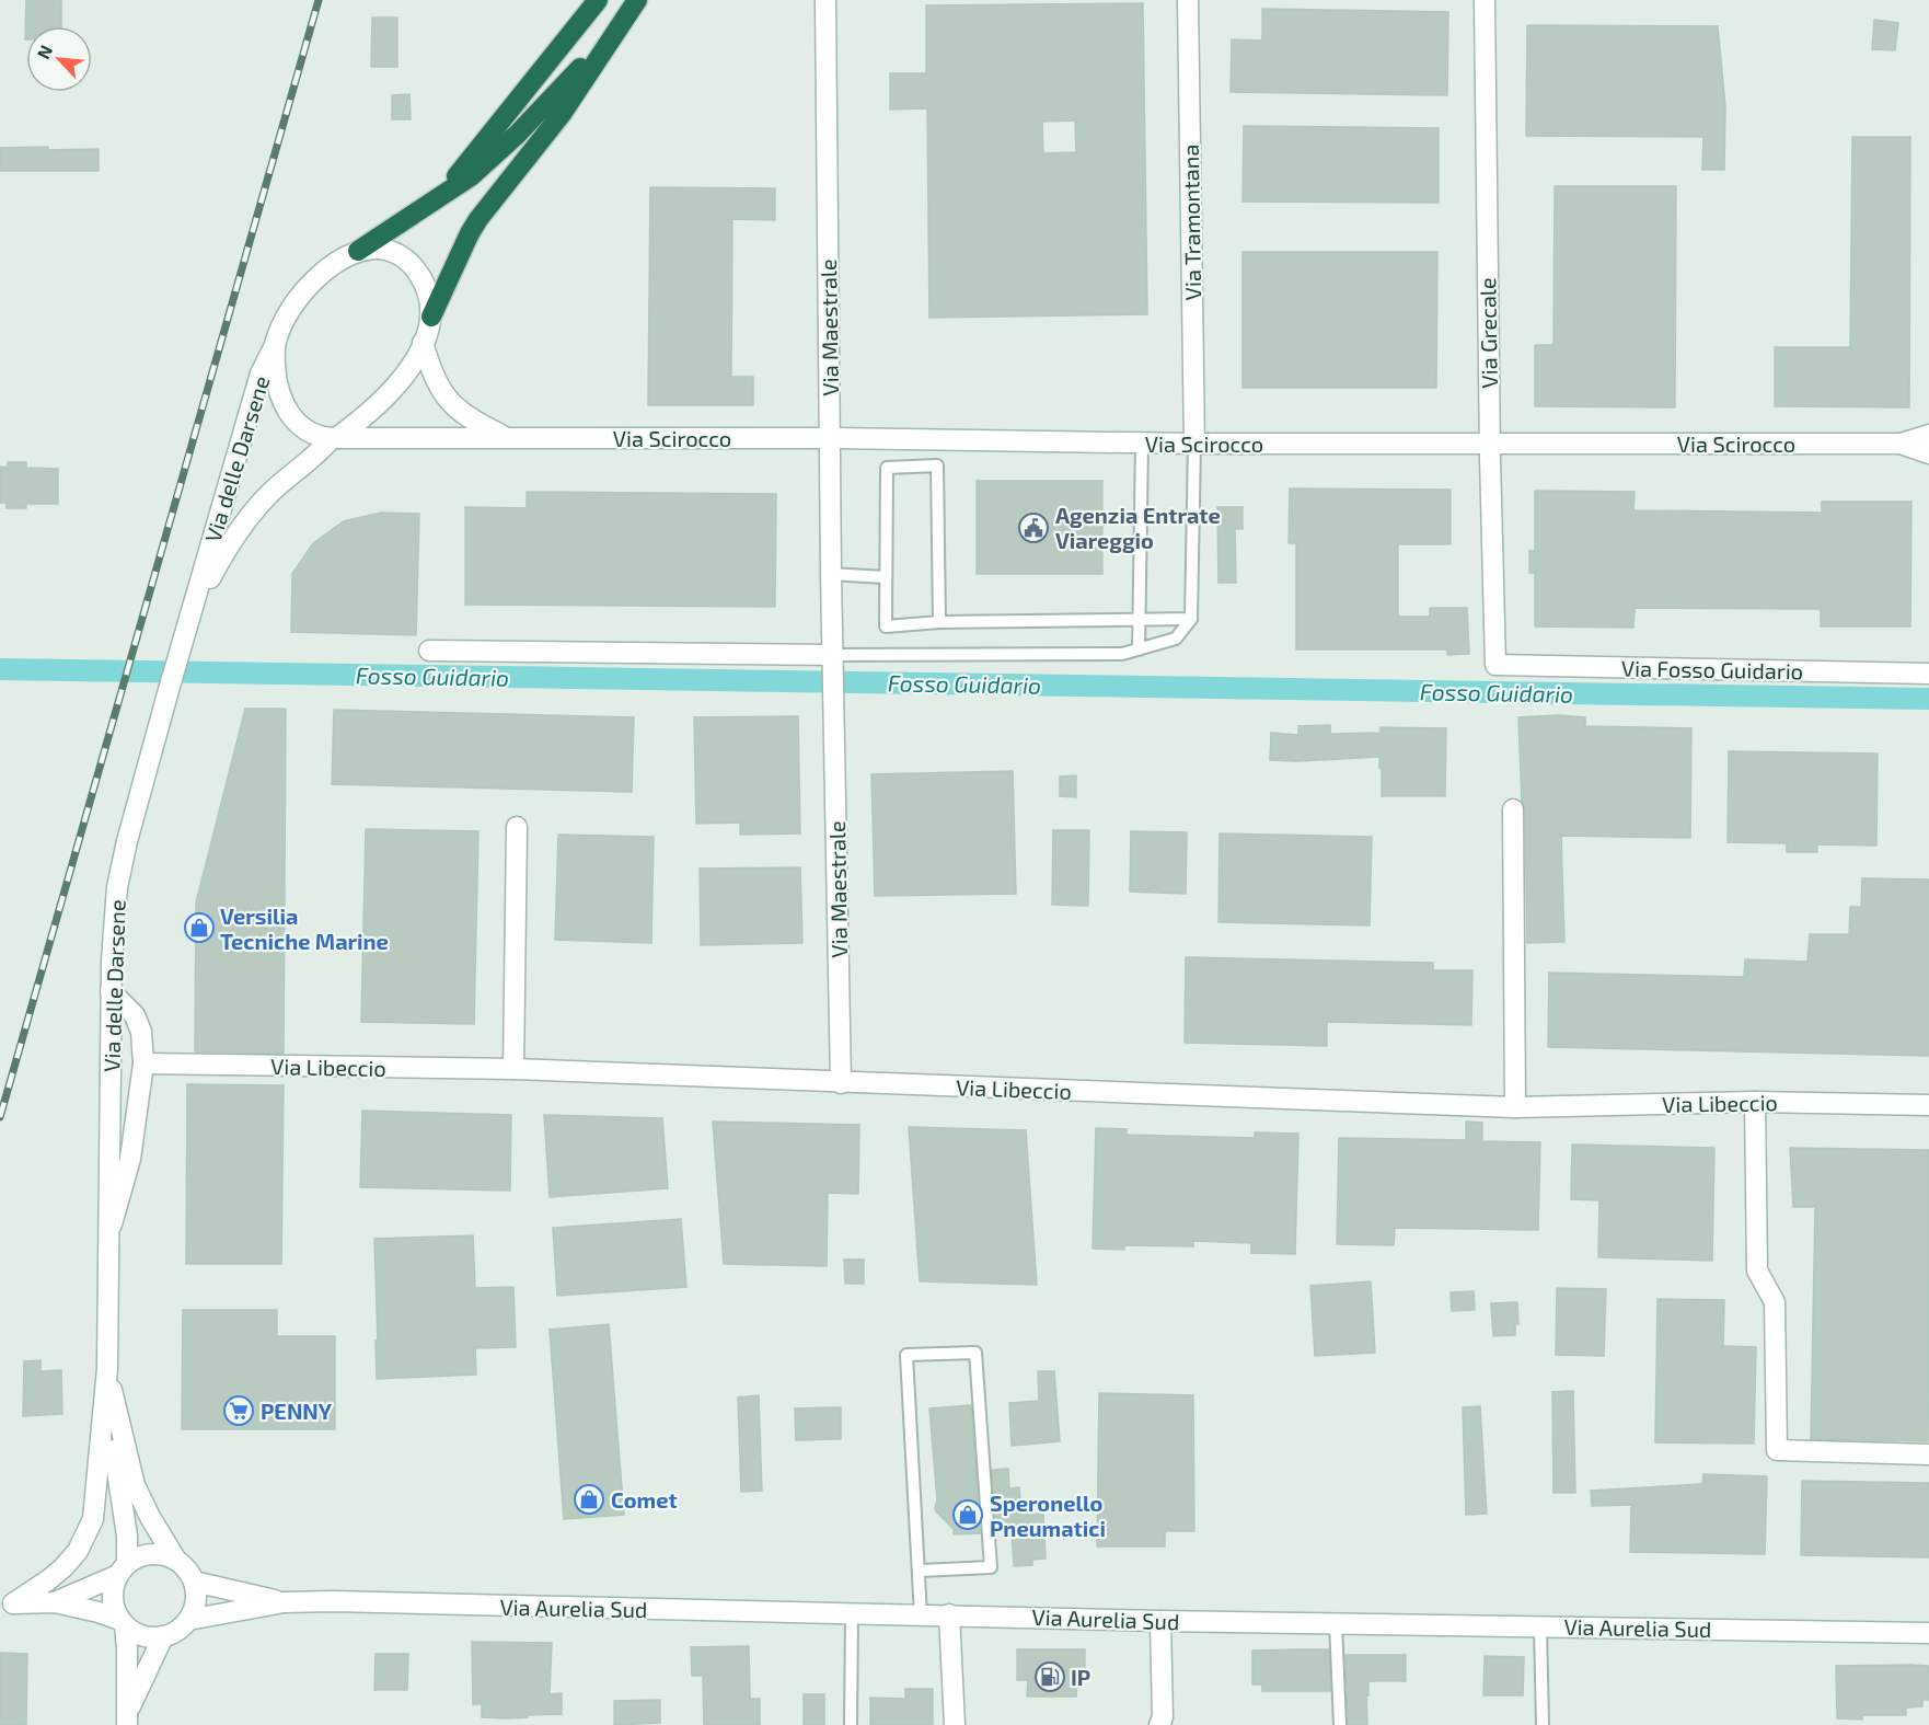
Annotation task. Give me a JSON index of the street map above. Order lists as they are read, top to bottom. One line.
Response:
{"streets":{"street":["Via Tramontana","Via Maestrale","Via Grecale","Via Scirocco","Via delle Darsene","Via Fosso Guidario","Via Libeccio","Via Aurelia Sud"]},"crossings":[["Via Tramontana","Via Scirocco"],["Via Maestrale","Via Scirocco"],["Via Maestrale","Via Libeccio"],["Via Grecale","Via Scirocco"],["Via Grecale","Via Fosso Guidario"],["Via Scirocco","Via delle Darsene"],["Via delle Darsene","Via Aurelia Sud"]],"water":["Fosso Guidario"],"places":{"public building":["Agenzia Entrate Viareggio"],"shop":["Versilia Tecniche Marine","Comet","Speronello Pneumatici"],"supermarket":["PENNY"],"fuel station":["IP"]},"north":"top left"}
